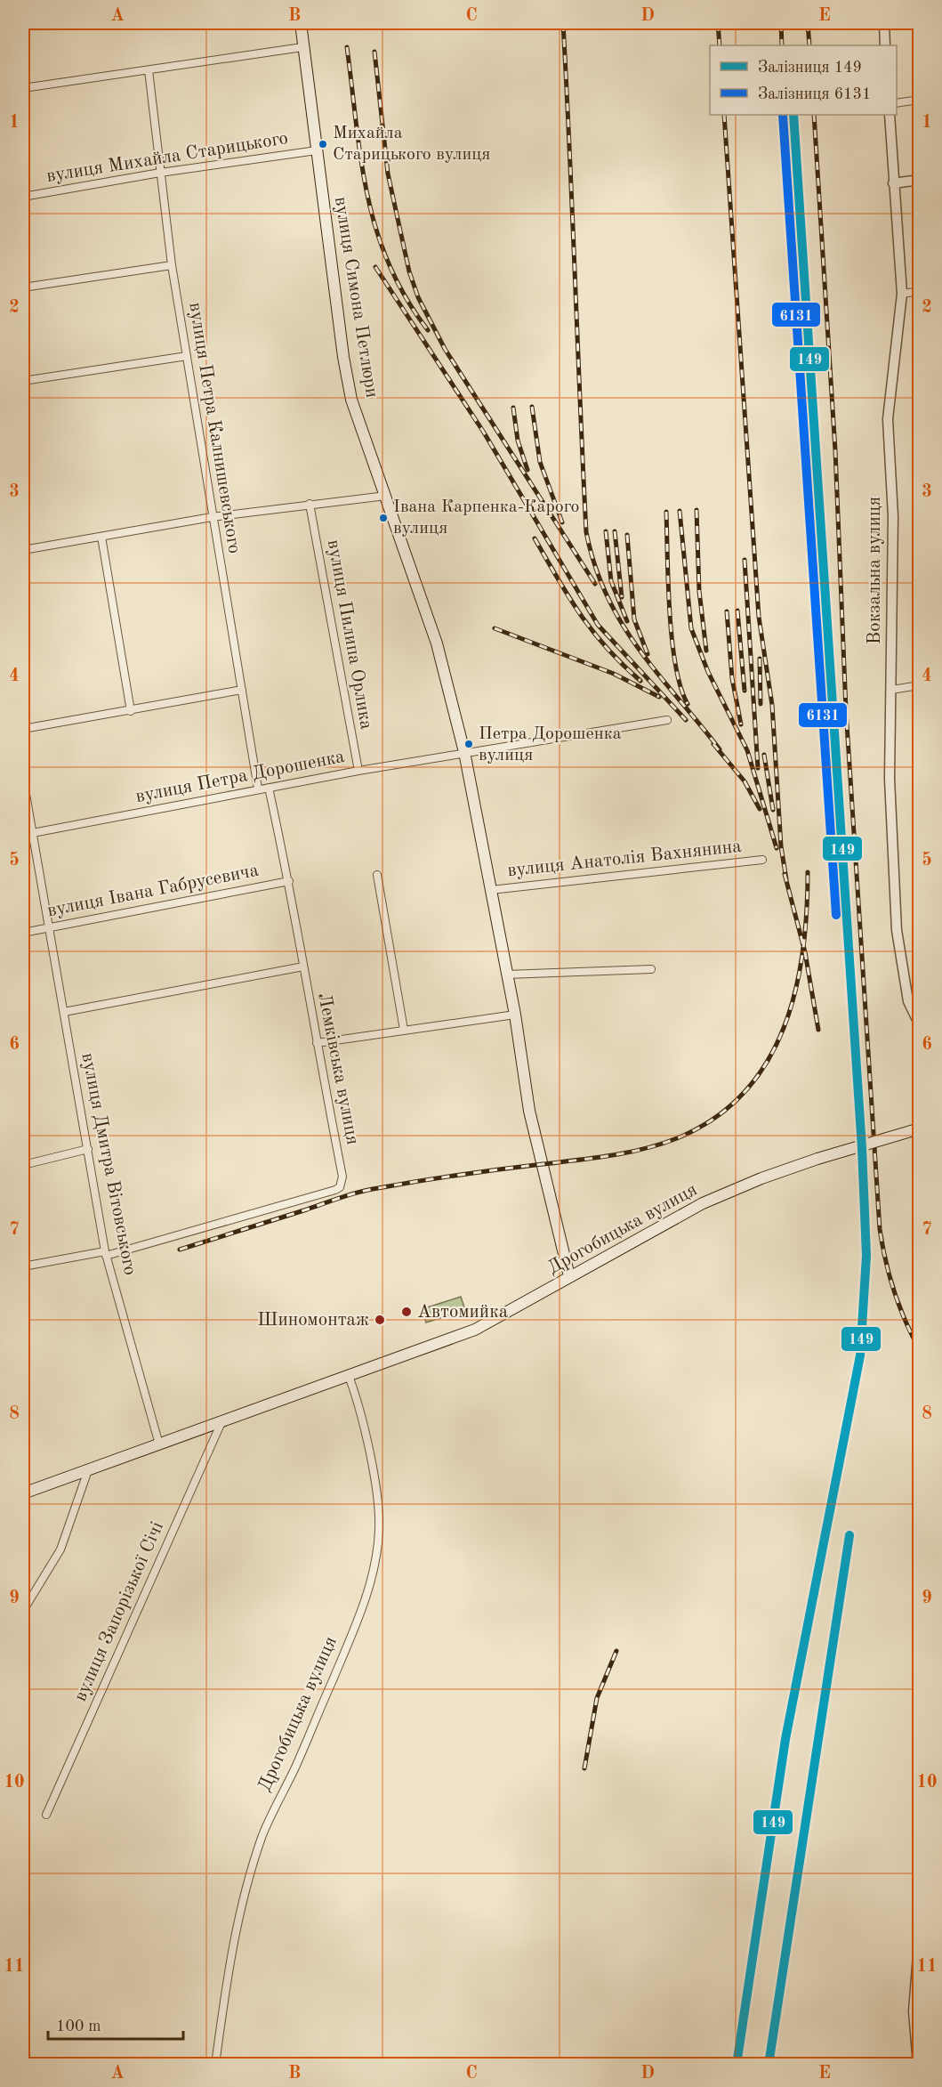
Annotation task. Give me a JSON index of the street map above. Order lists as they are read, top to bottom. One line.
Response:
{"streets":{"main road":["вулиця Симона Петлюри","Дрогобицька вулиця"],"street":["вулиця Михайла Старицького","вулиця Петра Калнишевського","Вокзальна вулиця","вулиця Пилипа Орлика","вулиця Петра Дорошенка","вулиця Анатолія Вахнянина","вулиця Івана Габрусевича","Лемківська вулиця","вулиця Дмитра Вітовського","вулиця Запорізької Січі"]},"crossings":[["вулиця Михайла Старицького","вулиця Симона Петлюри"],["вулиця Михайла Старицького","вулиця Петра Калнишевського"],["вулиця Симона Петлюри","вулиця Петра Дорошенка"],["вулиця Симона Петлюри","вулиця Анатолія Вахнянина"],["вулиця Симона Петлюри","Дрогобицька вулиця"],["вулиця Петра Калнишевського","вулиця Петра Дорошенка"],["вулиця Пилипа Орлика","вулиця Петра Дорошенка"],["вулиця Петра Дорошенка","Лемківська вулиця"],["вулиця Петра Дорошенка","вулиця Дмитра Вітовського"],["вулиця Івана Габрусевича","Лемківська вулиця"],["вулиця Івана Габрусевича","вулиця Дмитра Вітовського"],["Лемківська вулиця","вулиця Дмитра Вітовського"],["вулиця Дмитра Вітовського","Дрогобицька вулиця"],["Дрогобицька вулиця","вулиця Запорізької Січі"]],"places":["Михайла Старицького вулиця","Івана Карпенка-Карого вулиця","Петра Дорошенка вулиця","Автомийка","Шиномонтаж"],"lines":["rail line 149","rail line 6131"],"legend":["Залізниця 149","Залізниця 6131"],"scale_bar":"100 m","grid":{"columns":["A","B","C","D","E"],"rows":["1","2","3","4","5","6","7","8","9","10","11"]}}
